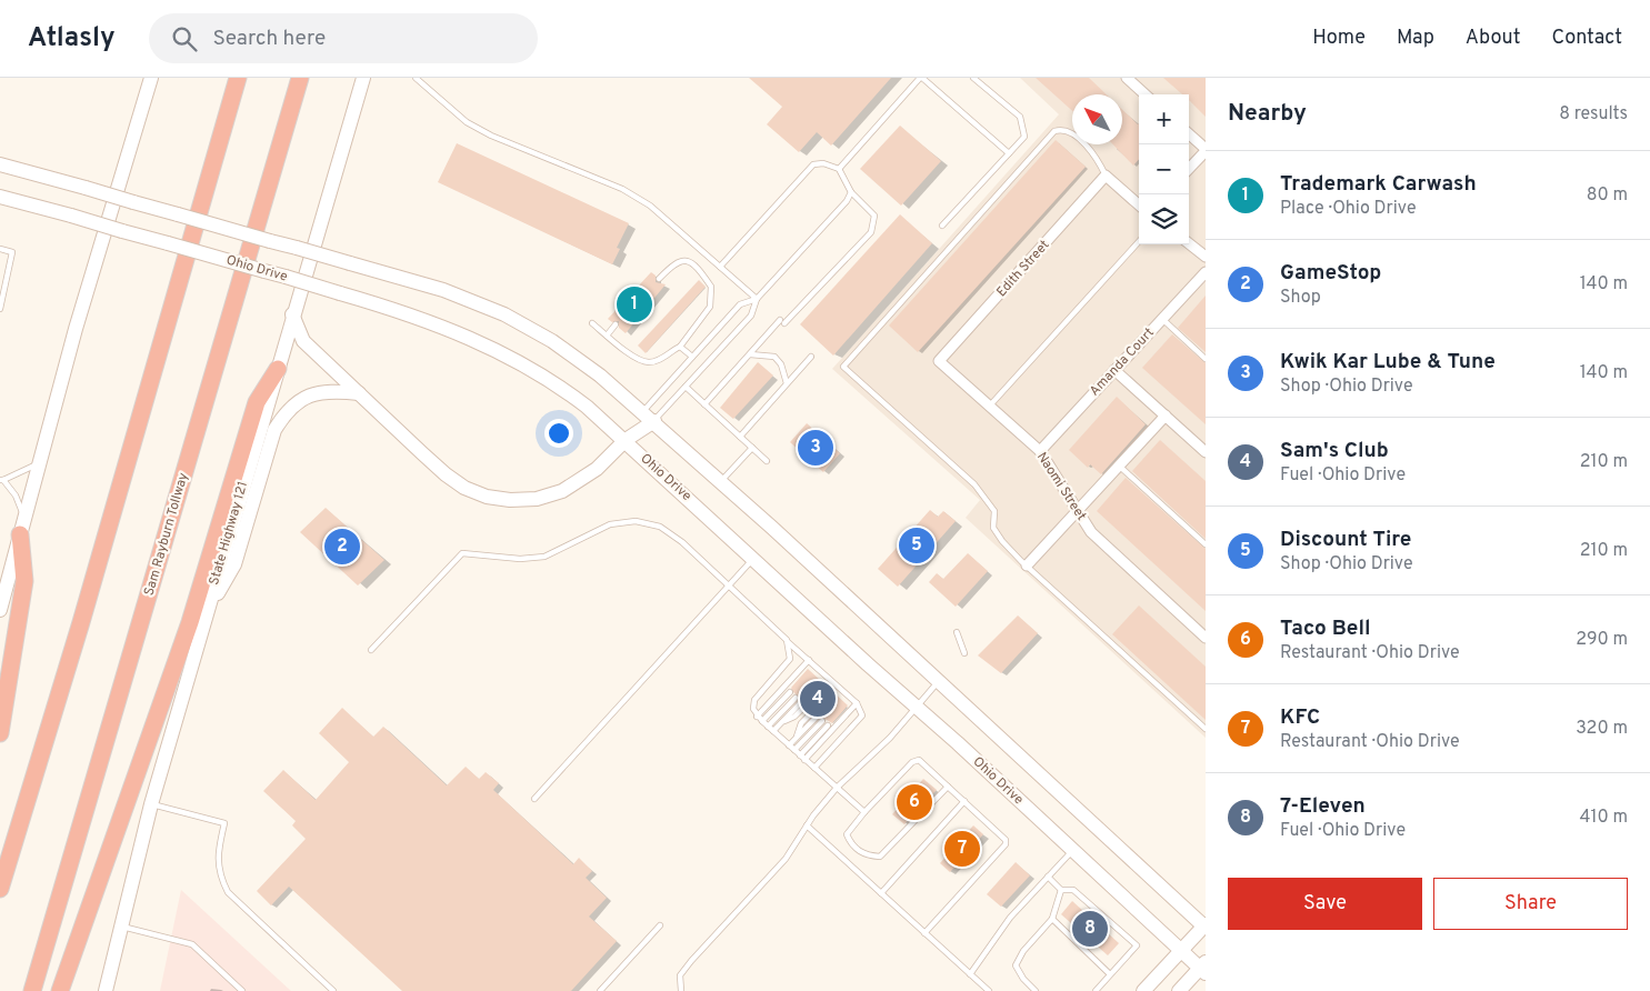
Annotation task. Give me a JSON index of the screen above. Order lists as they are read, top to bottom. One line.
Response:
{"streets":{"highway":["Sam Rayburn Tollway"],"main road":["Ohio Drive","State Highway 121"],"street":["Edith Street","Amanda Court","Naomi Street"]},"crossings":[["Edith Street","Naomi Street"],["Amanda Court","Naomi Street"]],"north":"top left","page":{"header":"Atlasly","search":"Search here","nav":["Home","Map","About","Contact"],"heading":["Nearby","8 results"],"map_buttons":["+","−"],"list":[{"mark":"1","name":"Trademark Carwash","note":"Place · Ohio Drive","value":"80 m"},{"mark":"2","name":"GameStop","note":"Shop","value":"140 m"},{"mark":"3","name":"Kwik Kar Lube & Tune","note":"Shop · Ohio Drive","value":"140 m"},{"mark":"4","name":"Sam's Club","note":"Fuel · Ohio Drive","value":"210 m"},{"mark":"5","name":"Discount Tire","note":"Shop · Ohio Drive","value":"210 m"},{"mark":"6","name":"Taco Bell","note":"Restaurant · Ohio Drive","value":"290 m"},{"mark":"7","name":"KFC","note":"Restaurant · Ohio Drive","value":"320 m"},{"mark":"8","name":"7-Eleven","note":"Fuel · Ohio Drive","value":"410 m"}],"pins":["1","3","5","2","4","6","7","8"],"buttons":["Save","Share"]}}
